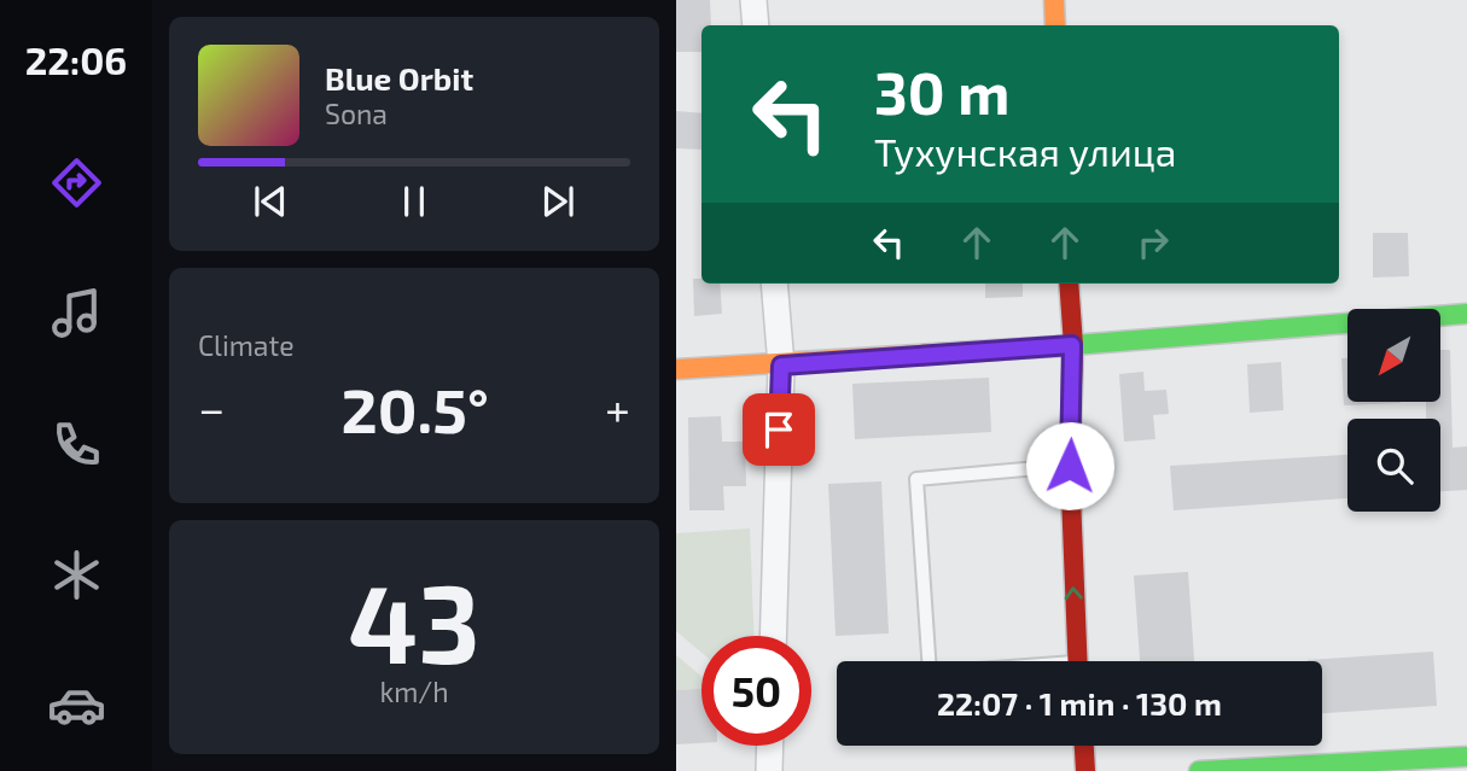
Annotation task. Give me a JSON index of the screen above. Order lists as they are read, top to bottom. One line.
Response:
{"north":"bottom left","page":{"tabs":"22:06","turn":["30 m","Тухунская улица"],"song":["Blue Orbit","Sona"],"tile":["Climate",["43","km/h"]],"heat":["−","20.5°","+"],"limit":"50","trip":"22:07 · 1 min · 130 m"}}
